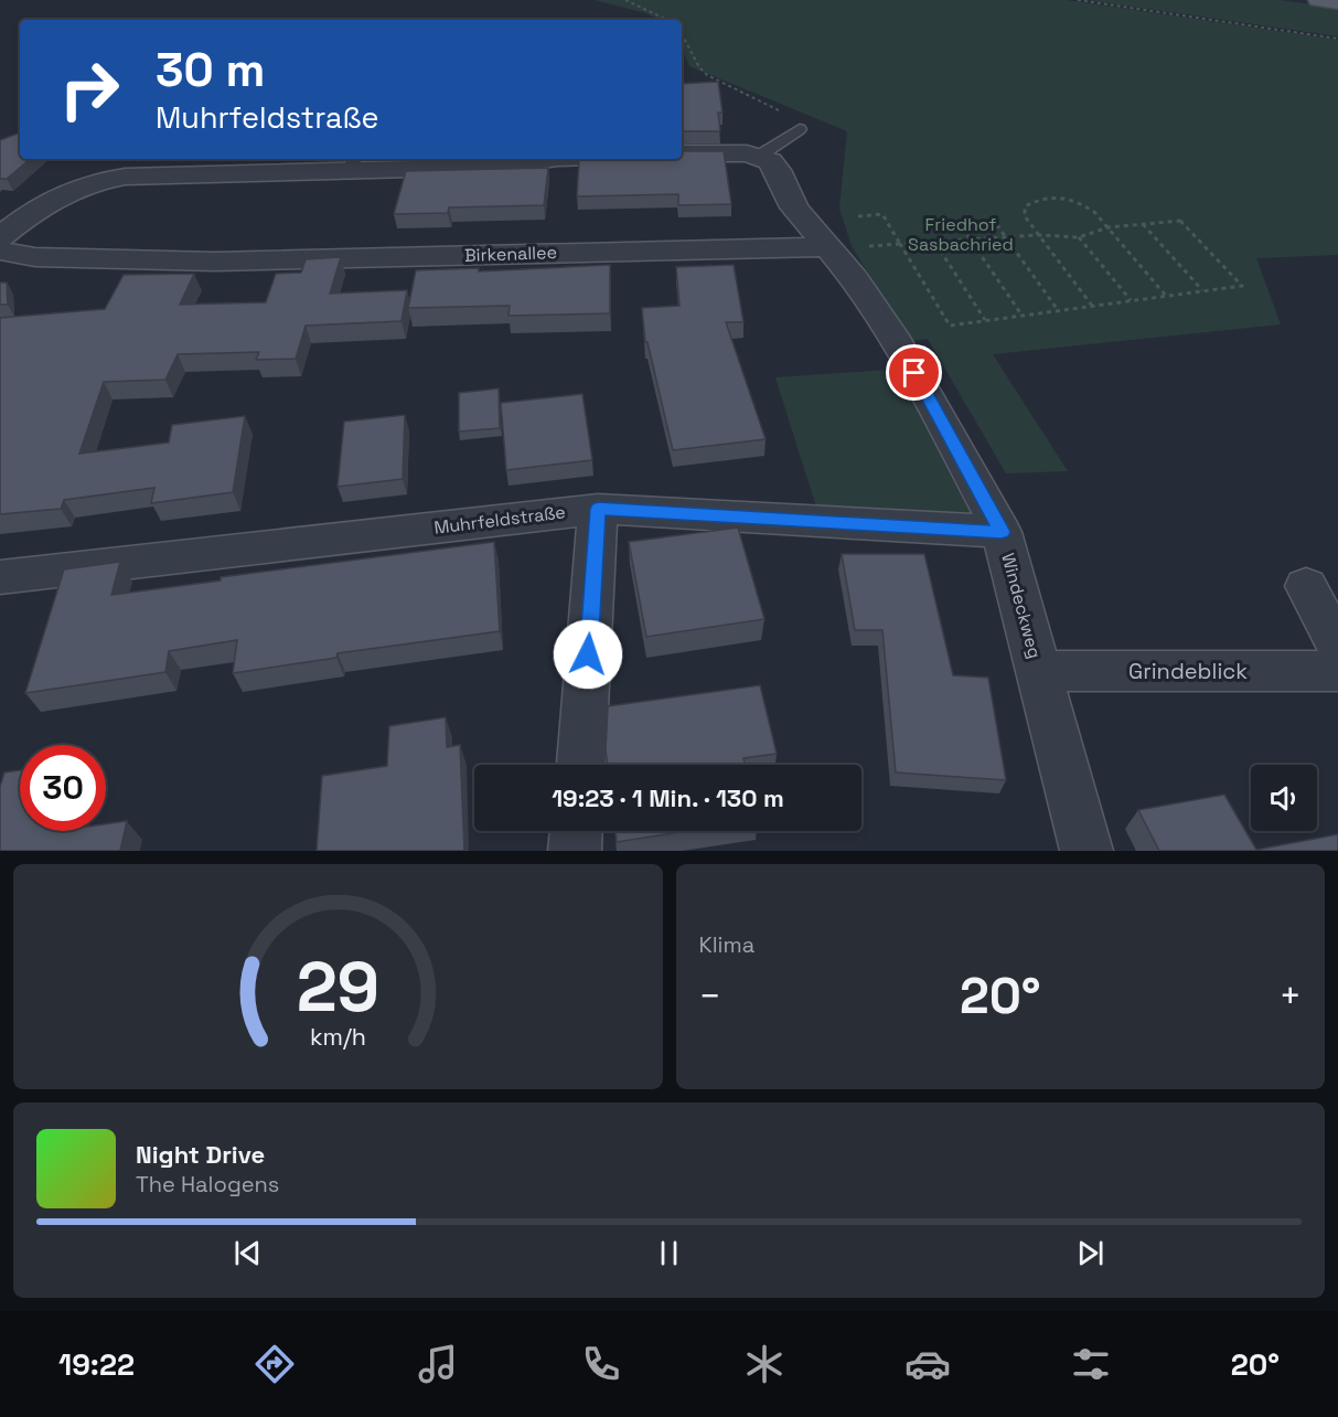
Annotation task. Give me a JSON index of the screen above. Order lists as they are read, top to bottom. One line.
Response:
{"streets":{"street":["Birkenallee","Muhrfeldstraße","Windeckweg","Grindeblick"]},"crossings":[["Birkenallee","Windeckweg"],["Muhrfeldstraße","Windeckweg"],["Windeckweg","Grindeblick"]],"parks":["Friedhof Sasbachried"],"page":{"turn":["30 m","Muhrfeldstraße"],"limit":"30","trip":"19:23 · 1 Min. · 130 m","tile":"Klima","heat":["−","20°","+"],"song":["Night Drive","The Halogens"],"tabs":["19:22","20°"],"gauge":["29","km/h"]}}
